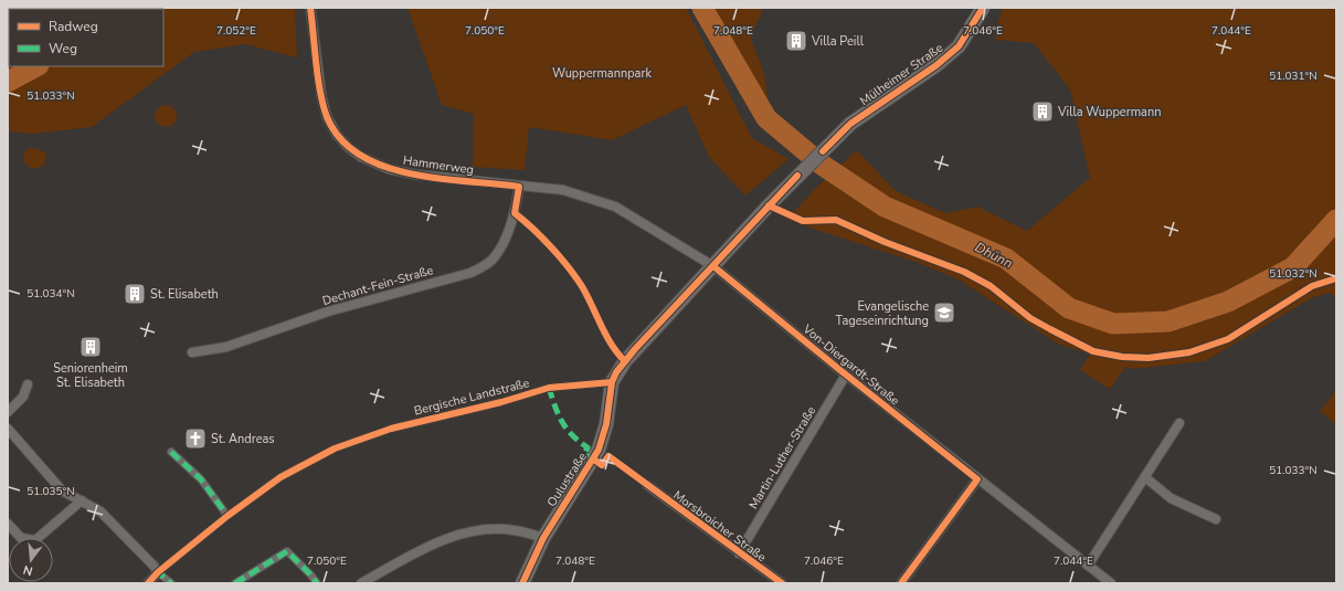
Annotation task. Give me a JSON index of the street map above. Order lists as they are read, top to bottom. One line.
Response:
{"streets":{"main road":["Mülheimer Straße","Oulustraße"],"street":["Hammerweg","Dechant-Fein-Straße","Von-Diergardt-Straße","Bergische Landstraße","Martin-Luther-Straße","Morsbroicher Straße"]},"crossings":[["Mülheimer Straße","Hammerweg"],["Mülheimer Straße","Von-Diergardt-Straße"],["Hammerweg","Dechant-Fein-Straße"],["Hammerweg","Von-Diergardt-Straße"],["Von-Diergardt-Straße","Martin-Luther-Straße"],["Bergische Landstraße","Oulustraße"],["Martin-Luther-Straße","Morsbroicher Straße"]],"water":["Dhünn"],"parks":["Wuppermannpark"],"places":{"building":["Villa Peill","Villa Wuppermann","St. Elisabeth","Seniorenheim St. Elisabeth"],"school or university":["Evangelische Tageseinrichtung"],"church":["St. Andreas"]},"legend":["Radweg","Weg"],"north":"bottom","coordinates":["7.052°E","7.050°E","7.048°E","7.046°E","7.044°E","51.031°N","51.033°N","51.032°N","51.034°N","51.035°N"]}
